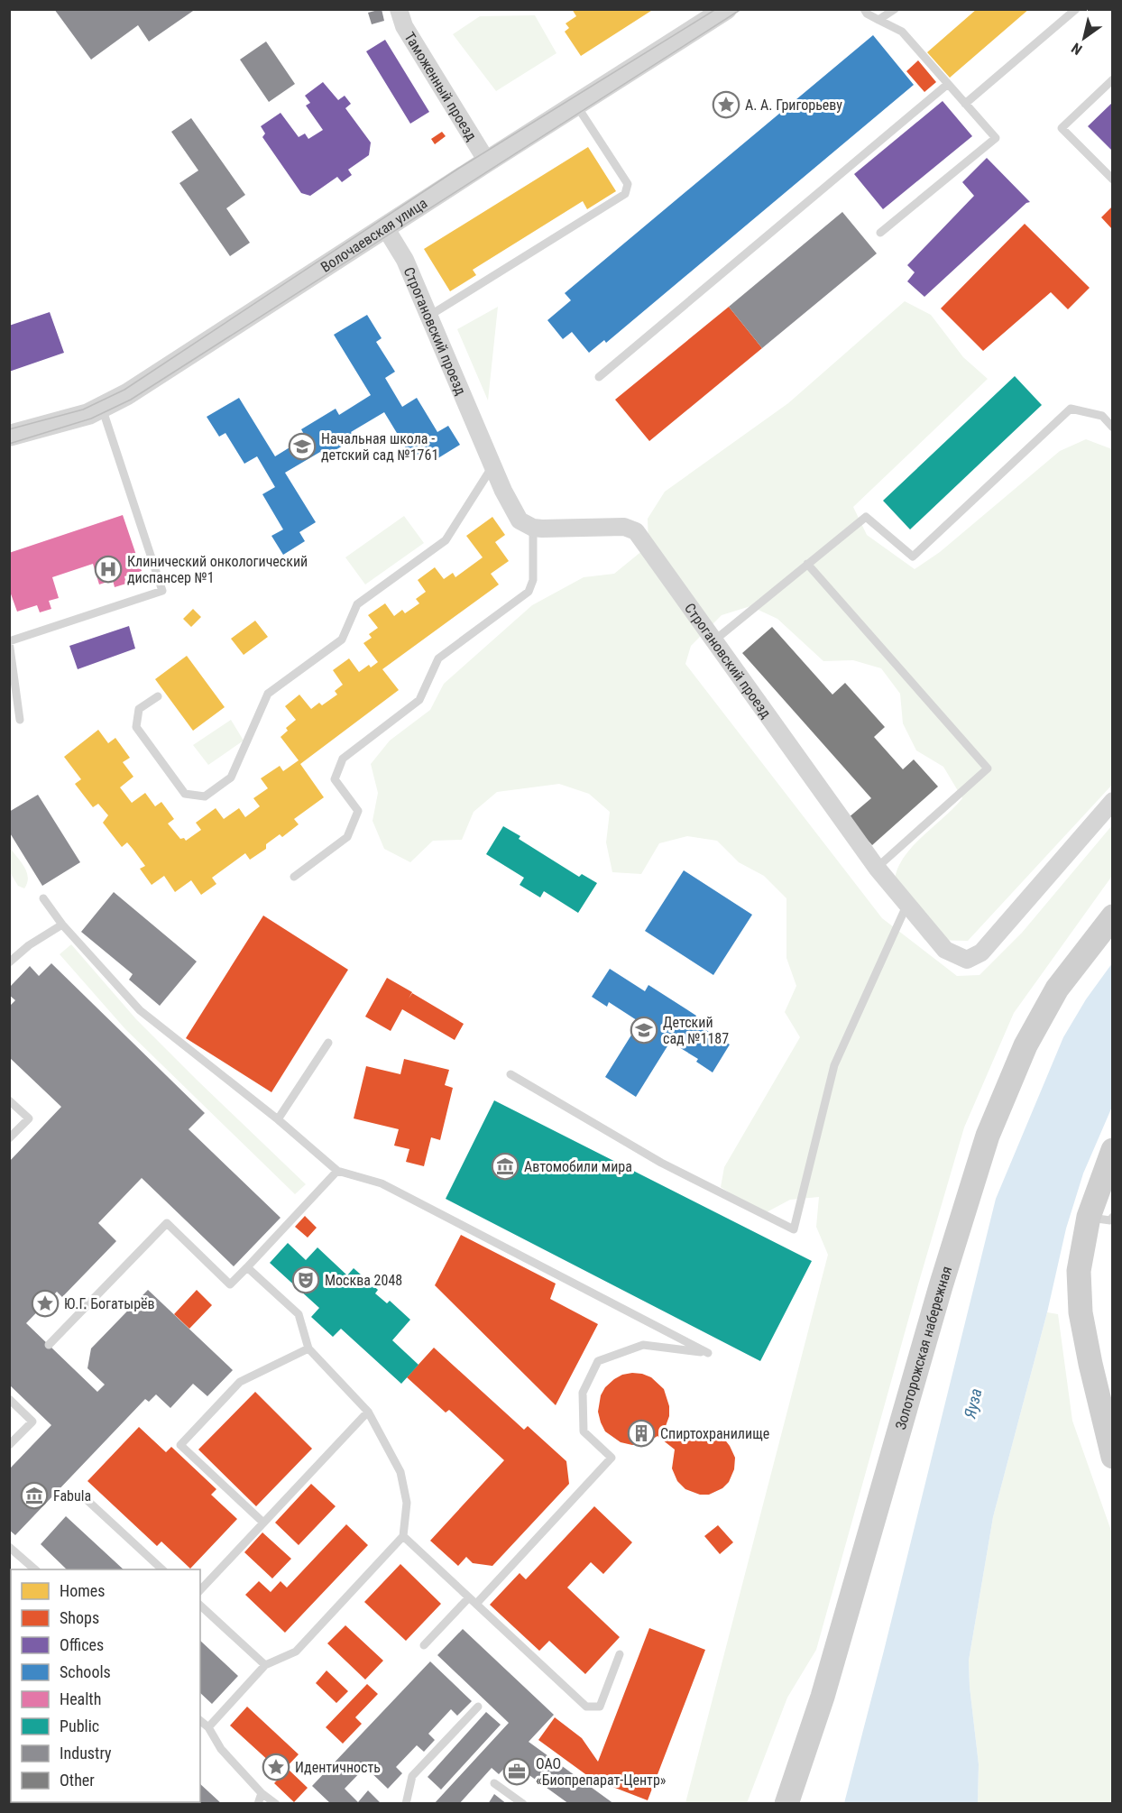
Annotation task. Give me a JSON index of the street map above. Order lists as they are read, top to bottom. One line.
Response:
{"streets":{"main road":["Золоторожская набережная"],"street":["Таможенный проезд","Волочаевская улица","Строгановский проезд"]},"crossings":[["Таможенный проезд","Волочаевская улица"],["Волочаевская улица","Строгановский проезд"]],"water":["Яуза"],"places":{"place":["А. А. Григорьеву","Ю.Г. Богатырёв","Идентичность"],"school or university":["Начальная школа - детский сад №1761","Детский сад №1187"],"hospital":["Клинический онкологический диспансер №1"],"museum":["Автомобили мира","Fabula"],"theatre":["Москва 2048"],"building":["Спиртохранилище"],"office":["ОАО «Биопрепарат-Центр»"]},"legend":["Homes","Shops","Offices","Schools","Health","Public","Industry","Other"],"north":"bottom left"}
